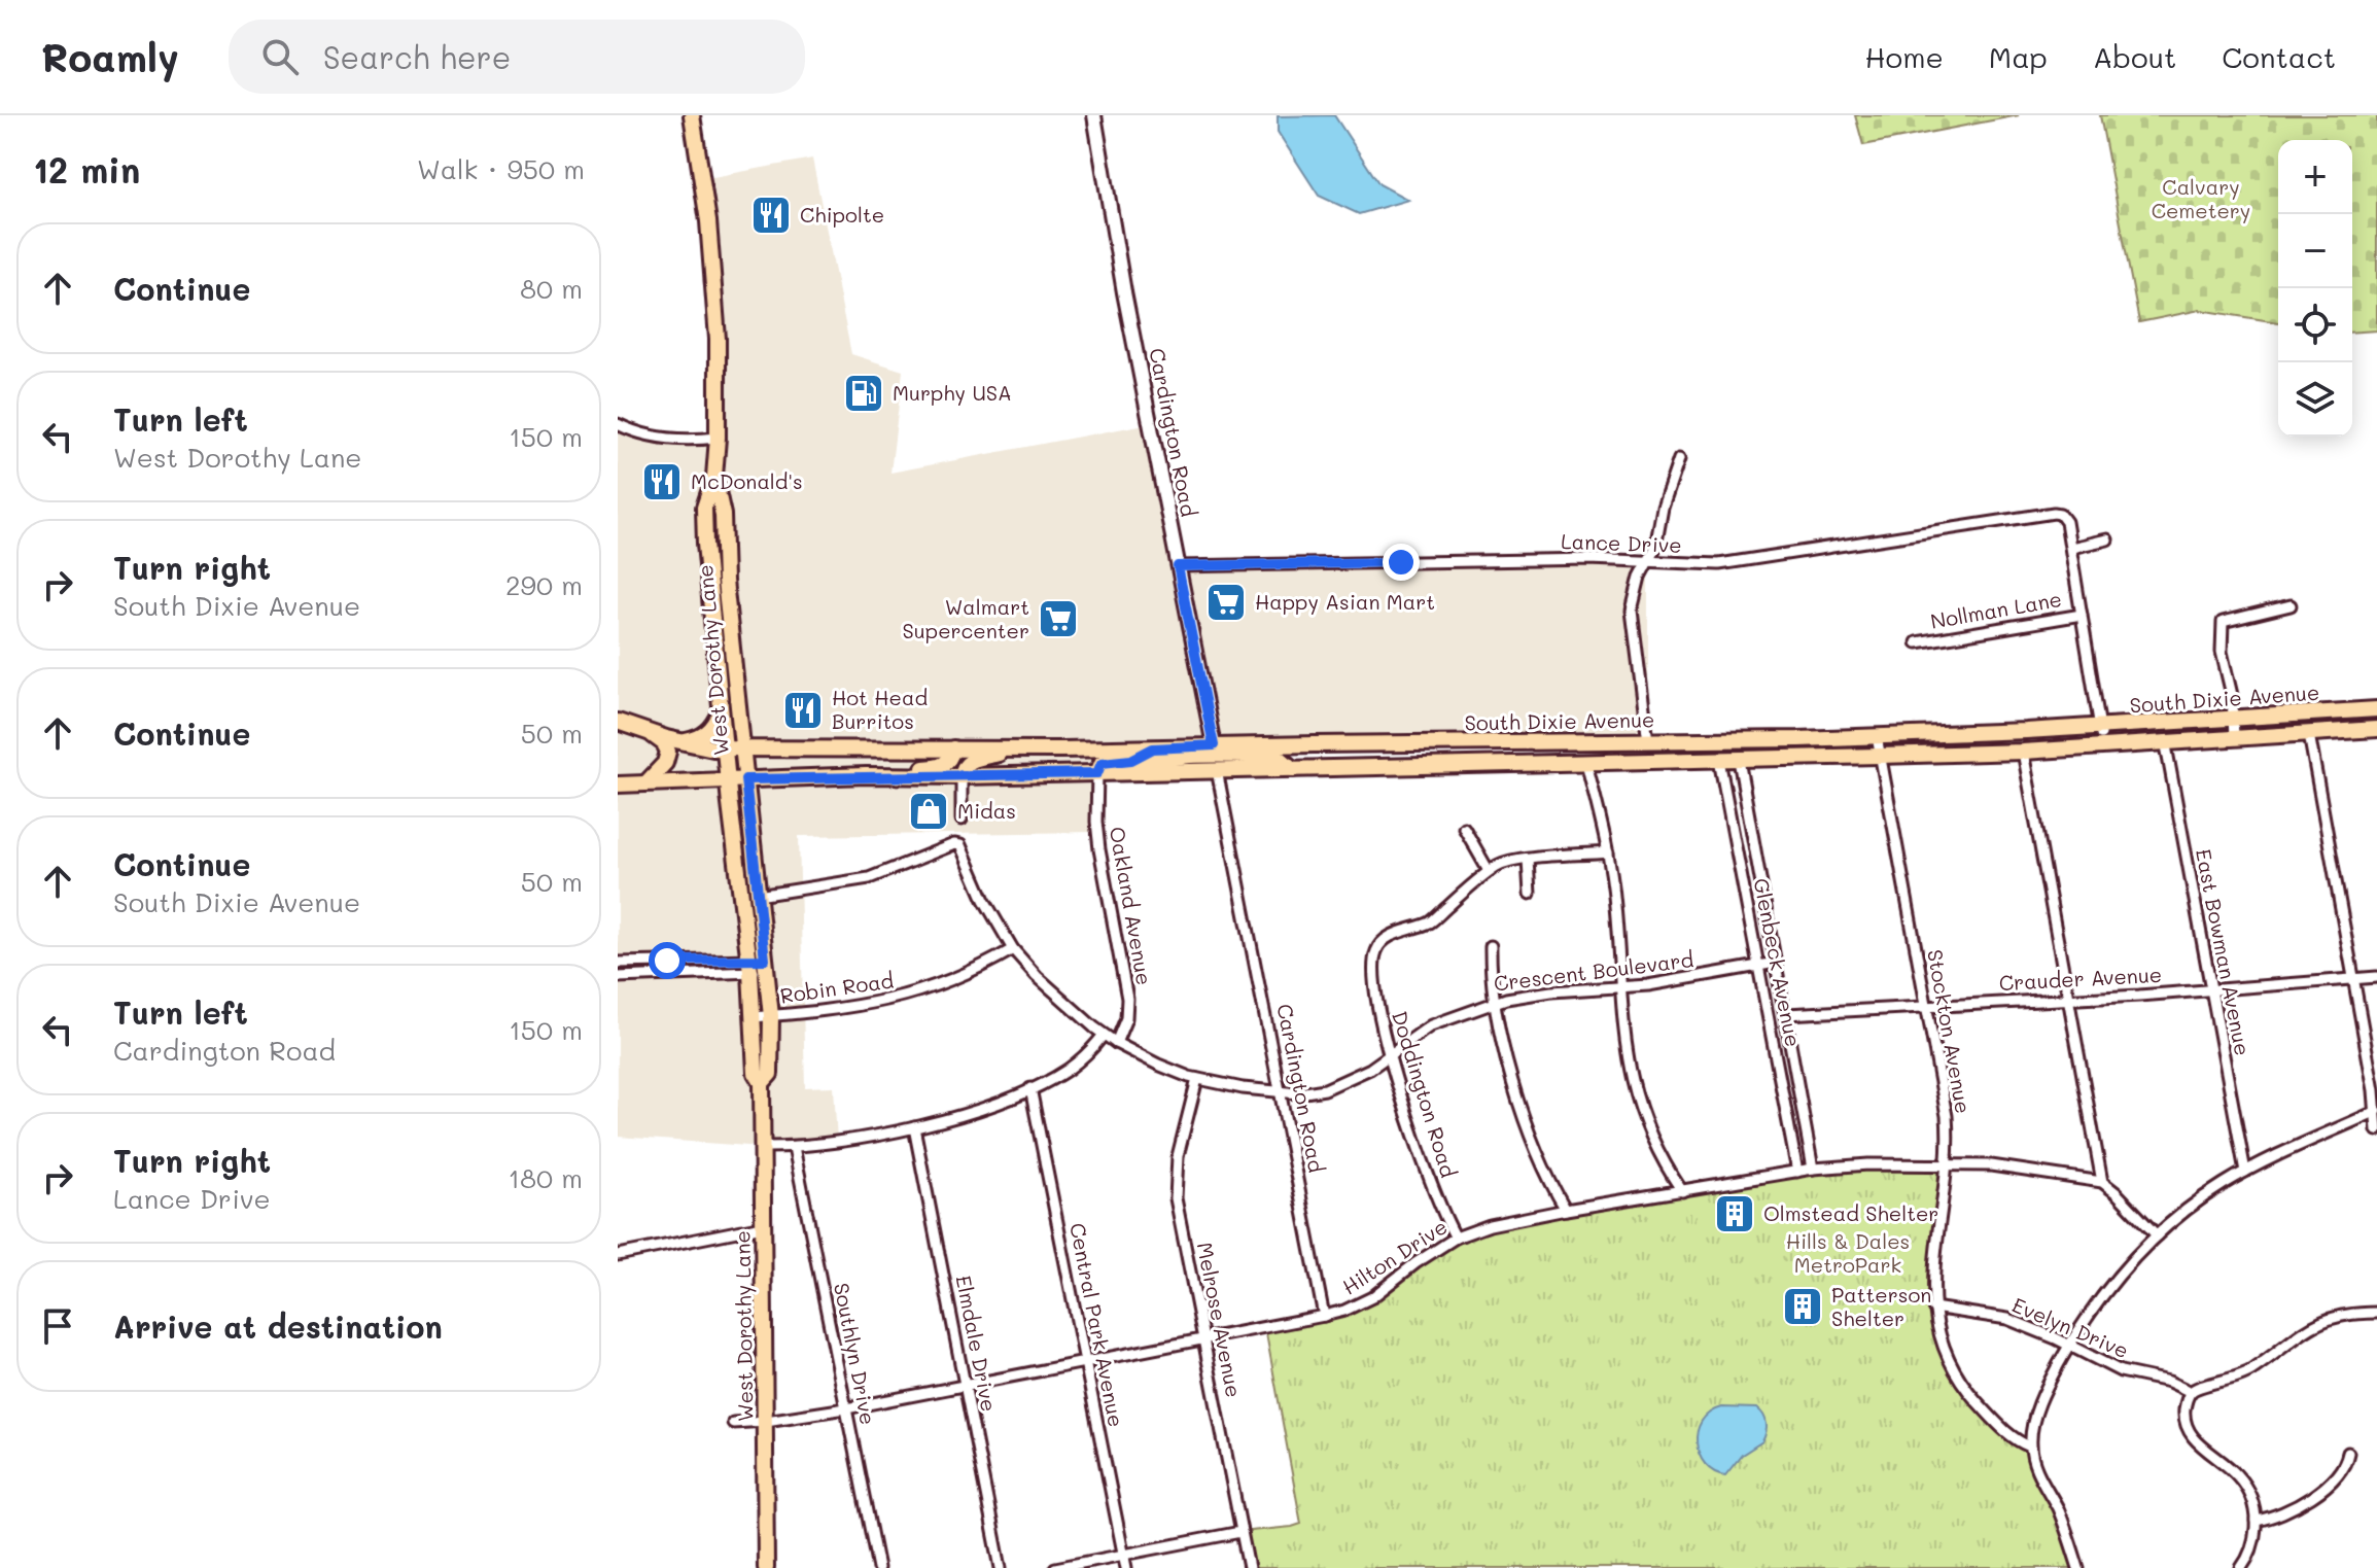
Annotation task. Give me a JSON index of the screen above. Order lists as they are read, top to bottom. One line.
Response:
{"streets":{"main road":["West Dorothy Lane","South Dixie Avenue"],"street":["Cardington Road","Lance Drive","Nollman Lane","Oakland Avenue","East Bowman Avenue","Glenbeck Avenue","Crescent Boulevard","Crauder Avenue","Robin Road","Stockton Avenue","Doddington Road","Hilton Drive","Melrose Avenue","Central Park Avenue","Evelyn Drive","Elmdale Drive","Southlyn Drive"]},"crossings":[["Cardington Road","Lance Drive"],["Cardington Road","South Dixie Avenue"],["Cardington Road","Crescent Boulevard"],["Cardington Road","Hilton Drive"],["West Dorothy Lane","South Dixie Avenue"],["West Dorothy Lane","Crescent Boulevard"],["West Dorothy Lane","Robin Road"],["West Dorothy Lane","Hilton Drive"],["South Dixie Avenue","Oakland Avenue"],["South Dixie Avenue","East Bowman Avenue"],["South Dixie Avenue","Glenbeck Avenue"],["South Dixie Avenue","Stockton Avenue"],["Oakland Avenue","Crescent Boulevard"],["East Bowman Avenue","Crauder Avenue"],["Glenbeck Avenue","Crescent Boulevard"],["Glenbeck Avenue","Crauder Avenue"],["Glenbeck Avenue","Hilton Drive"],["Crescent Boulevard","Robin Road"],["Crescent Boulevard","Doddington Road"],["Crescent Boulevard","Melrose Avenue"],["Crauder Avenue","Stockton Avenue"],["Stockton Avenue","Hilton Drive"],["Stockton Avenue","Evelyn Drive"],["Doddington Road","Hilton Drive"],["Hilton Drive","Melrose Avenue"],["Hilton Drive","Central Park Avenue"],["Hilton Drive","Elmdale Drive"],["Hilton Drive","Southlyn Drive"]],"parks":["Calvary Cemetery","Hills & Dales MetroPark"],"places":{"restaurant":["Chipolte","McDonald's","Hot Head Burritos"],"fuel station":["Murphy USA"],"supermarket":["Happy Asian Mart","Walmart Supercenter"],"shop":["Midas"],"building":["Olmstead Shelter","Patterson Shelter"]},"page":{"header":"Roamly","search":"Search here","nav":["Home","Map","About","Contact"],"heading":["12 min","Walk · 950 m"],"map_buttons":["+","−"],"list":[["Continue","80 m"],["Turn left","West Dorothy Lane","150 m"],["Turn right","South Dixie Avenue","290 m"],["Continue","50 m"],["Continue","South Dixie Avenue","50 m"],["Turn left","Cardington Road","150 m"],["Turn right","Lance Drive","180 m"],"Arrive at destination"]}}
